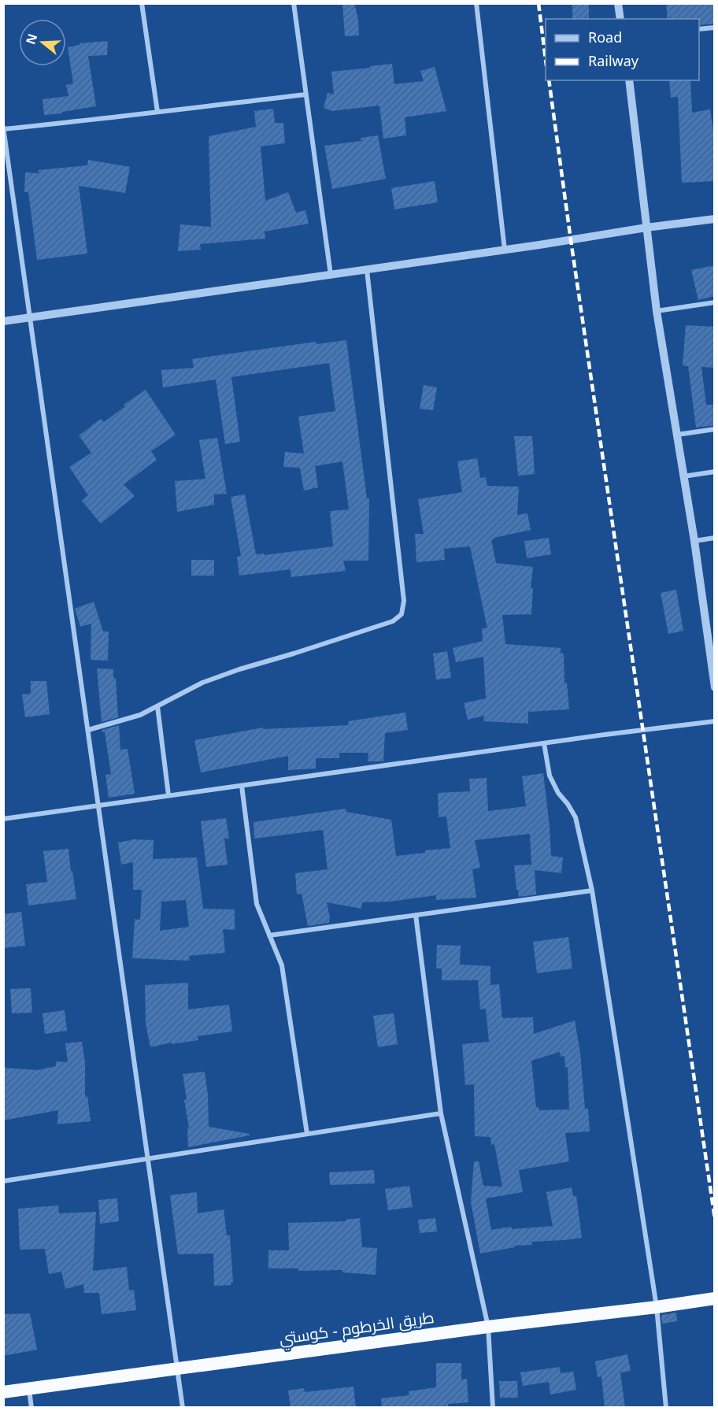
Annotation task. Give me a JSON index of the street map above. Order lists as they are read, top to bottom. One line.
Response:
{"streets":{"highway":["طريق الخرطوم - كوستي"]},"legend":["Road","Railway"],"north":"left"}
